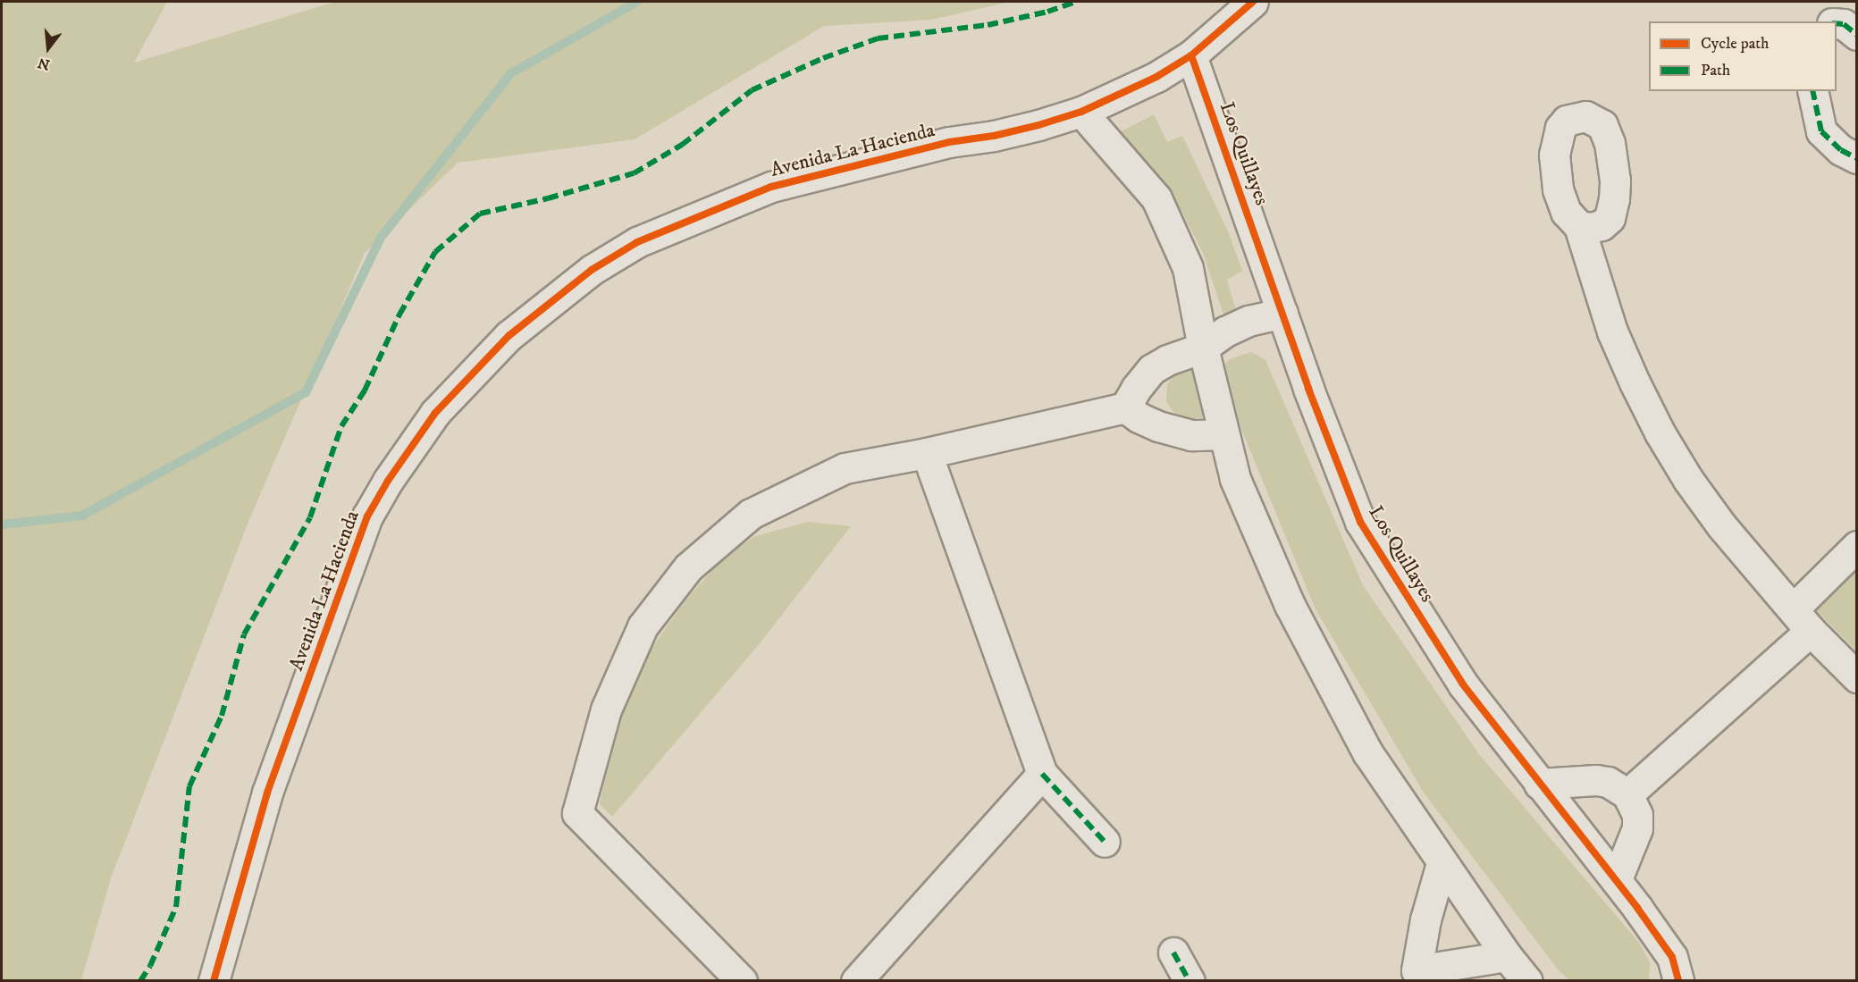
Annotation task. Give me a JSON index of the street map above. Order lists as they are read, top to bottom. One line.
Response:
{"streets":{"street":["Avenida La Hacienda","Los Quillayes"]},"crossings":[["Avenida La Hacienda","Los Quillayes"]],"legend":["Cycle path","Path"],"north":"bottom"}
